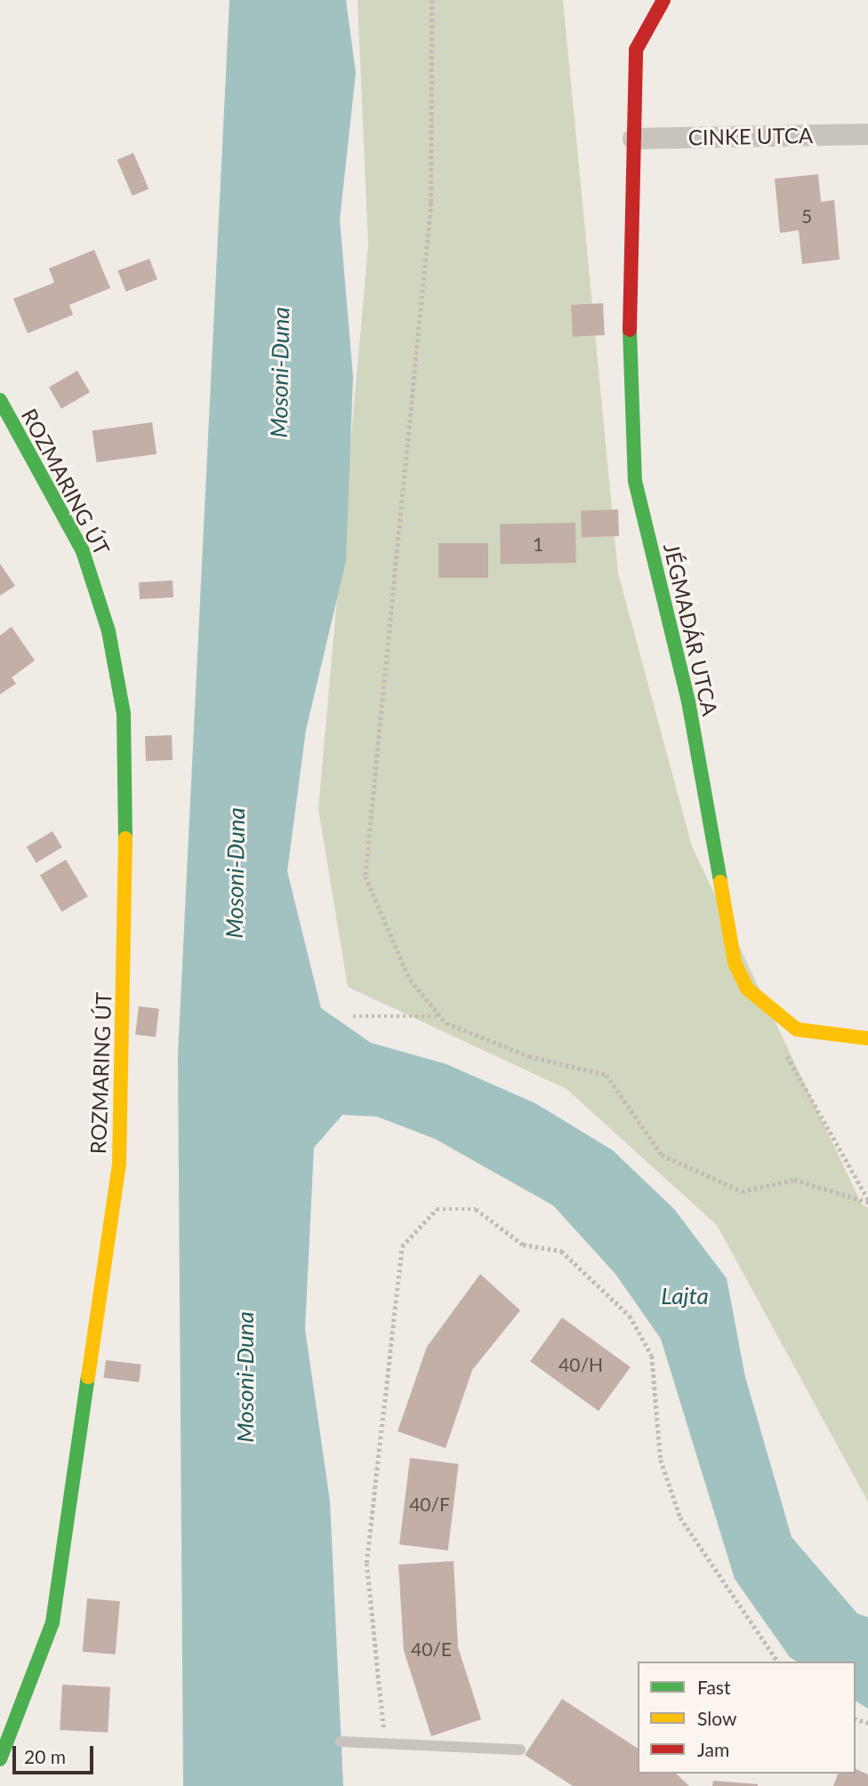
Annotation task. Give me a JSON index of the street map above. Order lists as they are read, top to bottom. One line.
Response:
{"streets":{"street":["CINKE UTCA","ROZMARING ÚT","JÉGMADÁR UTCA"]},"crossings":[["CINKE UTCA","JÉGMADÁR UTCA"]],"water":["Mosoni-Duna","Lajta"],"house_numbers":["5","1","40/H","40/F","40/E"],"legend":["Fast","Slow","Jam"],"scale_bar":"20 m"}
